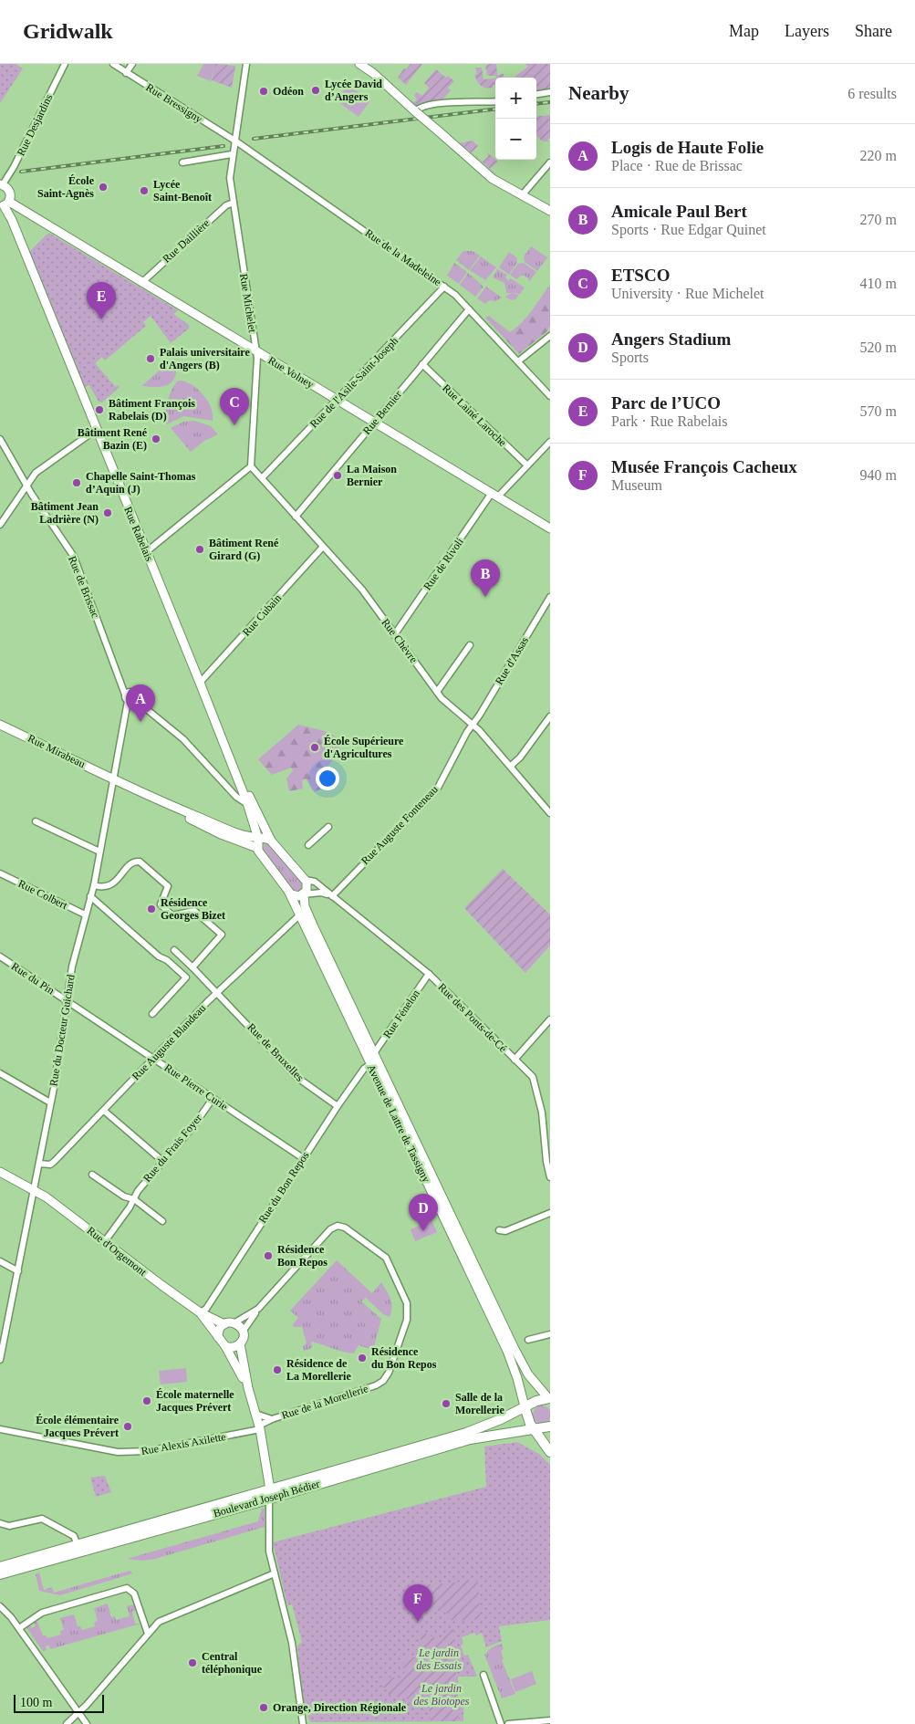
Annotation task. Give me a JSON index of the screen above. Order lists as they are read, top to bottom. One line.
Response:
{"streets":{"main road":["Boulevard Joseph Bédier"],"street":["Rue Bressigny","Rue Desjardins","Rue Daillière","Rue de la Madeleine","Rue Michelet","Rue Volney","Rue de l'Asile-Saint-Joseph","Rue Bernier","Rue Lainé Laroche","Rue Rabelais","Rue de Rivoli","Rue de Brissac","Rue Cubain","Rue Chèvre","Rue d'Assas","Rue Mirabeau","Rue Auguste Fonteneau","Rue Colbert","Rue du Pin","Rue Fénelon","Rue des Ponts-de-Cé","Rue du Docteur Guichard","Rue Auguste Blandeau","Rue de Bruxelles","Rue Pierre Curie","Avenue de Lattre de Tassigny","Rue du Frais Foyer","Rue du Bon Repos","Rue d'Orgemont","Rue de la Morellerie","Rue Alexis Axilette"]},"crossings":[["Rue Bressigny","Rue de la Madeleine"],["Rue Bressigny","Rue Michelet"],["Rue Desjardins","Rue Rabelais"],["Rue Daillière","Rue Michelet"],["Rue Daillière","Rue Volney"],["Rue de la Madeleine","Rue Michelet"],["Rue de la Madeleine","Rue de l'Asile-Saint-Joseph"],["Rue de la Madeleine","Rue Bernier"],["Rue Michelet","Rue Volney"],["Rue Michelet","Rue Chèvre"],["Rue Volney","Rue de l'Asile-Saint-Joseph"],["Rue Volney","Rue Bernier"],["Rue Volney","Rue Rabelais"],["Rue Volney","Rue de Rivoli"],["Rue de l'Asile-Saint-Joseph","Rue Chèvre"],["Rue Bernier","Rue Lainé Laroche"],["Rue Bernier","Rue Chèvre"],["Rue Lainé Laroche","Rue de Rivoli"],["Rue Rabelais","Rue Cubain"],["Rue Rabelais","Rue des Ponts-de-Cé"],["Rue de Rivoli","Rue Chèvre"],["Rue de Brissac","Rue du Docteur Guichard"],["Rue Cubain","Rue Chèvre"],["Rue Chèvre","Rue d'Assas"],["Rue Chèvre","Rue Auguste Fonteneau"],["Rue d'Assas","Rue Auguste Fonteneau"],["Rue Mirabeau","Rue du Docteur Guichard"],["Rue Auguste Fonteneau","Rue des Ponts-de-Cé"],["Rue Colbert","Rue du Docteur Guichard"],["Rue du Pin","Rue du Docteur Guichard"],["Rue du Pin","Rue Pierre Curie"],["Rue Fénelon","Rue des Ponts-de-Cé"],["Rue Fénelon","Avenue de Lattre de Tassigny"],["Rue du Docteur Guichard","Rue Auguste Blandeau"],["Rue du Docteur Guichard","Rue Pierre Curie"],["Rue du Docteur Guichard","Rue d'Orgemont"],["Rue Auguste Blandeau","Rue de Bruxelles"],["Rue Auguste Blandeau","Rue Pierre Curie"],["Rue Auguste Blandeau","Avenue de Lattre de Tassigny"],["Rue de Bruxelles","Rue du Bon Repos"],["Rue Pierre Curie","Rue du Frais Foyer"],["Rue Pierre Curie","Rue du Bon Repos"],["Avenue de Lattre de Tassigny","Rue du Bon Repos"],["Avenue de Lattre de Tassigny","Boulevard Joseph Bédier"],["Rue du Frais Foyer","Rue d'Orgemont"],["Rue du Bon Repos","Rue d'Orgemont"],["Rue d'Orgemont","Rue de la Morellerie"],["Rue d'Orgemont","Rue Alexis Axilette"],["Rue d'Orgemont","Boulevard Joseph Bédier"],["Rue de la Morellerie","Rue Alexis Axilette"]],"parks":["Le jardin des Essais","Le jardin des Biotopes"],"places":["Lycée David d’Angers","Odéon","École Saint-Agnès","Lycée Saint-Benoît","Palais universitaire d'Angers (B)","Bâtiment François Rabelais (D)","Bâtiment René Bazin (E)","La Maison Bernier","Chapelle Saint-Thomas d’Aquin (J)","Bâtiment Jean Ladrière (N)","Bâtiment René Girard (G)","École Supérieure d'Agricultures","Résidence Georges Bizet","Résidence Bon Repos","Résidence du Bon Repos","Résidence de La Morellerie","École maternelle Jacques Prévert","Salle de la Morellerie","École élémentaire Jacques Prévert","Central téléphonique","Orange, Direction Régionale"],"scale_bar":"100 m","page":{"header":"Gridwalk","nav":["Map","Layers","Share"],"heading":["Nearby","6 results"],"map_buttons":["+","−"],"list":[{"mark":"A","name":"Logis de Haute Folie","note":"Place · Rue de Brissac","value":"220 m"},{"mark":"B","name":"Amicale Paul Bert","note":"Sports · Rue Edgar Quinet","value":"270 m"},{"mark":"C","name":"ETSCO","note":"University · Rue Michelet","value":"410 m"},{"mark":"D","name":"Angers Stadium","note":"Sports","value":"520 m"},{"mark":"E","name":"Parc de l’UCO","note":"Park · Rue Rabelais","value":"570 m"},{"mark":"F","name":"Musée François Cacheux","note":"Museum","value":"940 m"}],"pins":["E","C","B","A","D","F"],"scale":"100 m"}}
